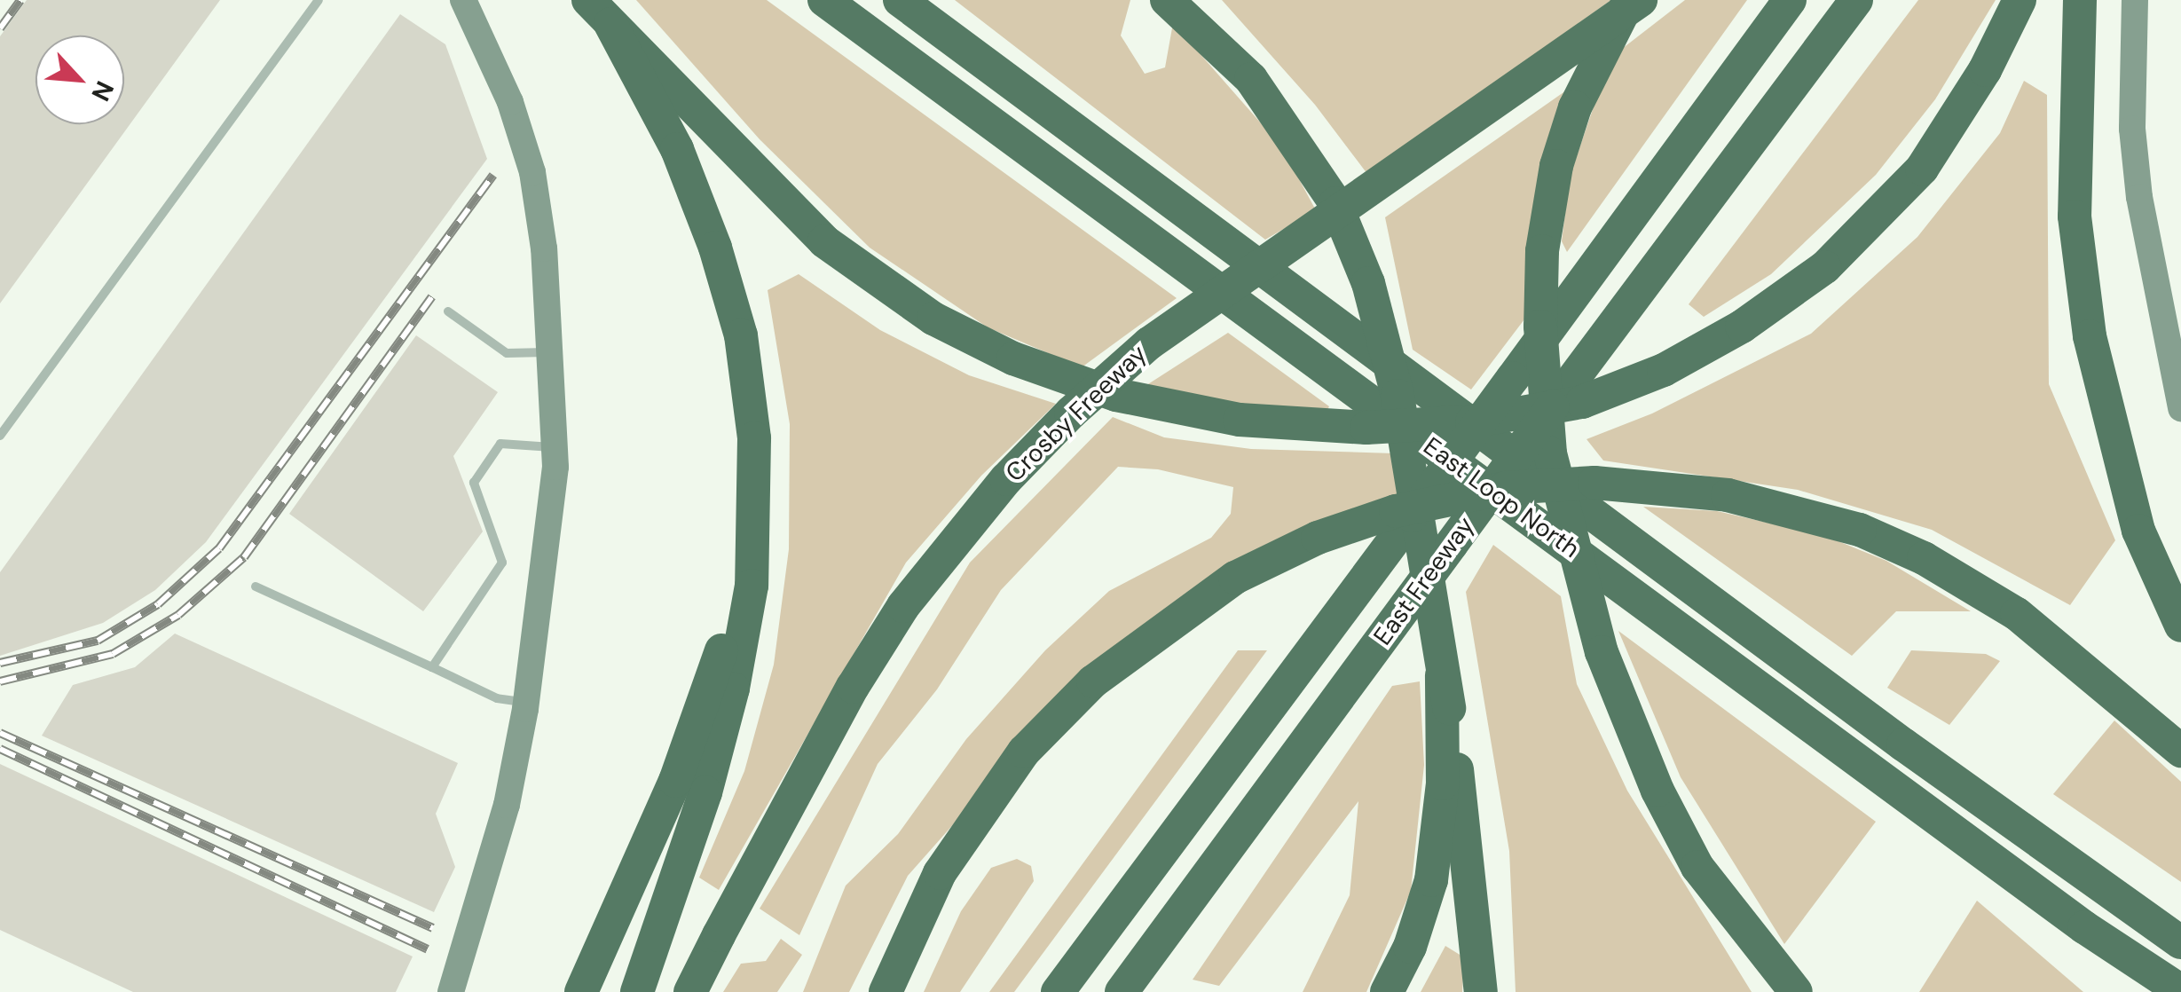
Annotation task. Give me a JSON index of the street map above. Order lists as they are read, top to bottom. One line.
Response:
{"streets":{"highway":["Crosby Freeway","East Loop North","East Freeway"]},"north":"bottom right"}
